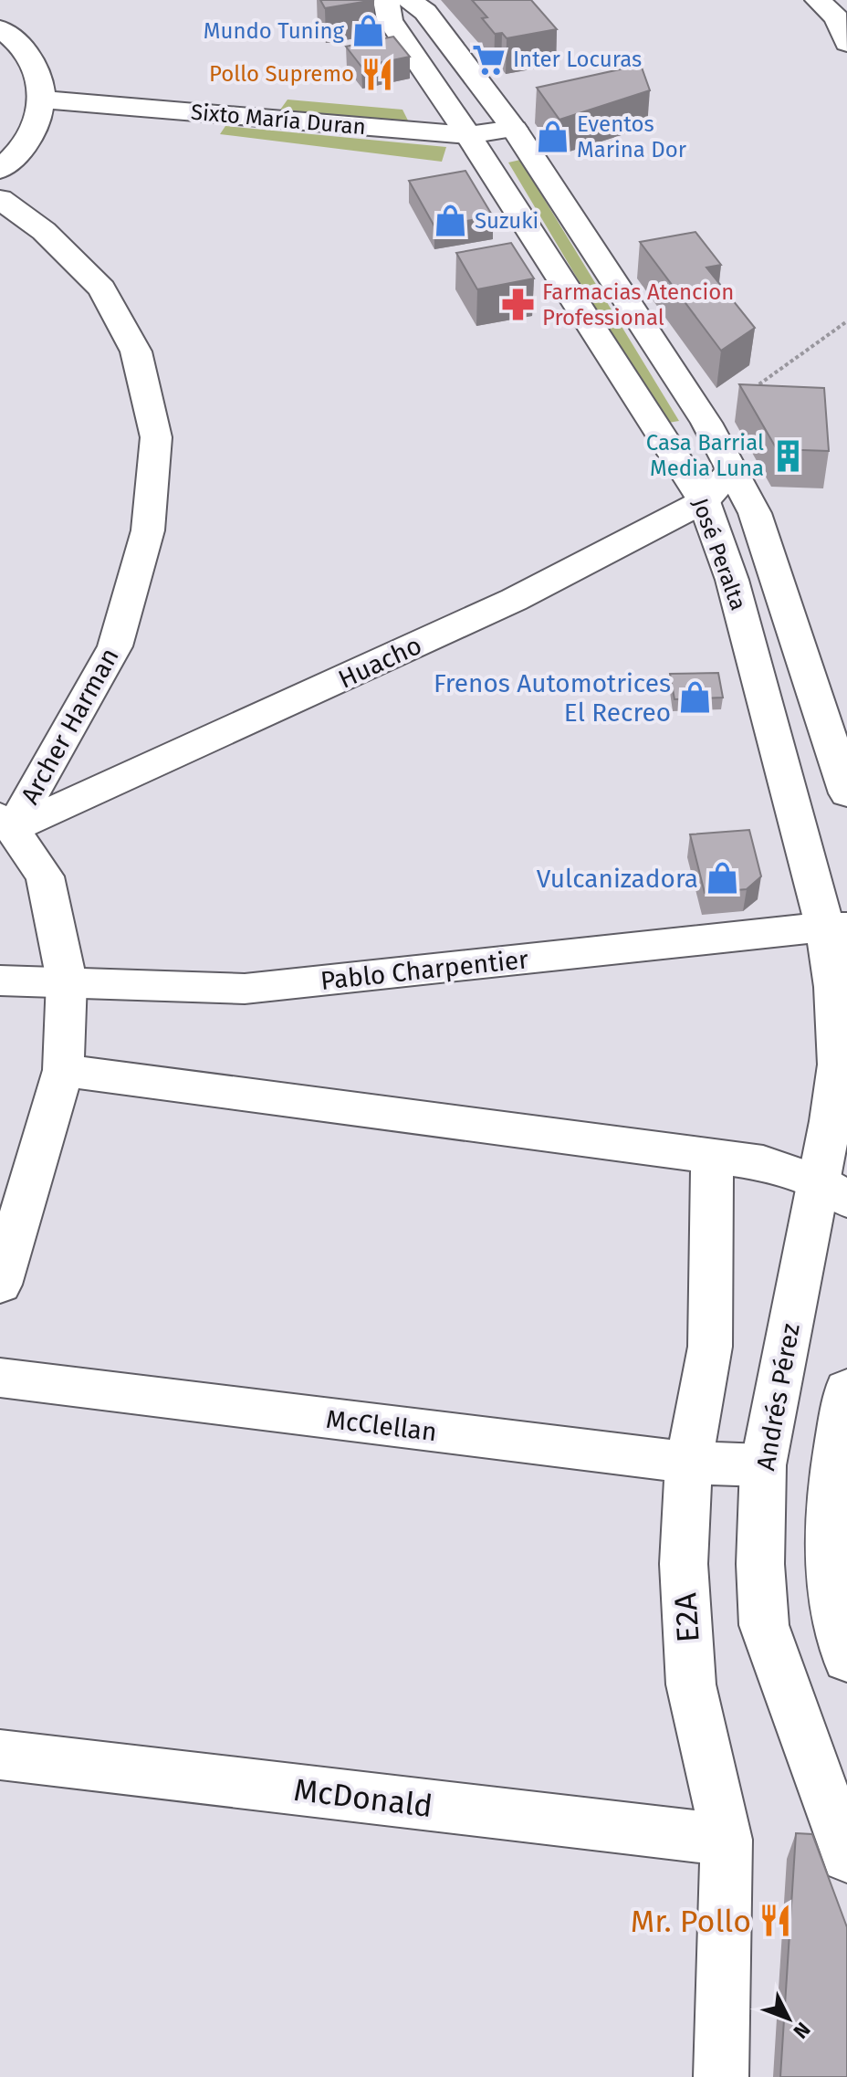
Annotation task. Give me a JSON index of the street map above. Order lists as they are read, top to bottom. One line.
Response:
{"streets":{"street":["Sixto María Duran","José Peralta","Huacho","Archer Harman","Pablo Charpentier","Andrés Pérez","McClellan","E2A","McDonald"]},"crossings":[["Sixto María Duran","José Peralta"],["José Peralta","Huacho"],["José Peralta","Pablo Charpentier"],["José Peralta","Andrés Pérez"],["Huacho","Archer Harman"],["Pablo Charpentier","Andrés Pérez"],["Andrés Pérez","McClellan"],["McClellan","E2A"],["E2A","McDonald"]],"places":{"shop":["Mundo Tuning","Eventos Marina Dor","Suzuki","Frenos Automotrices El Recreo","Vulcanizadora"],"supermarket":["Inter Locuras"],"restaurant":["Pollo Supremo","Mr. Pollo"],"pharmacy":["Farmacias Atencion Professional"],"building":["Casa Barrial Media Luna"]},"north":"bottom right"}
